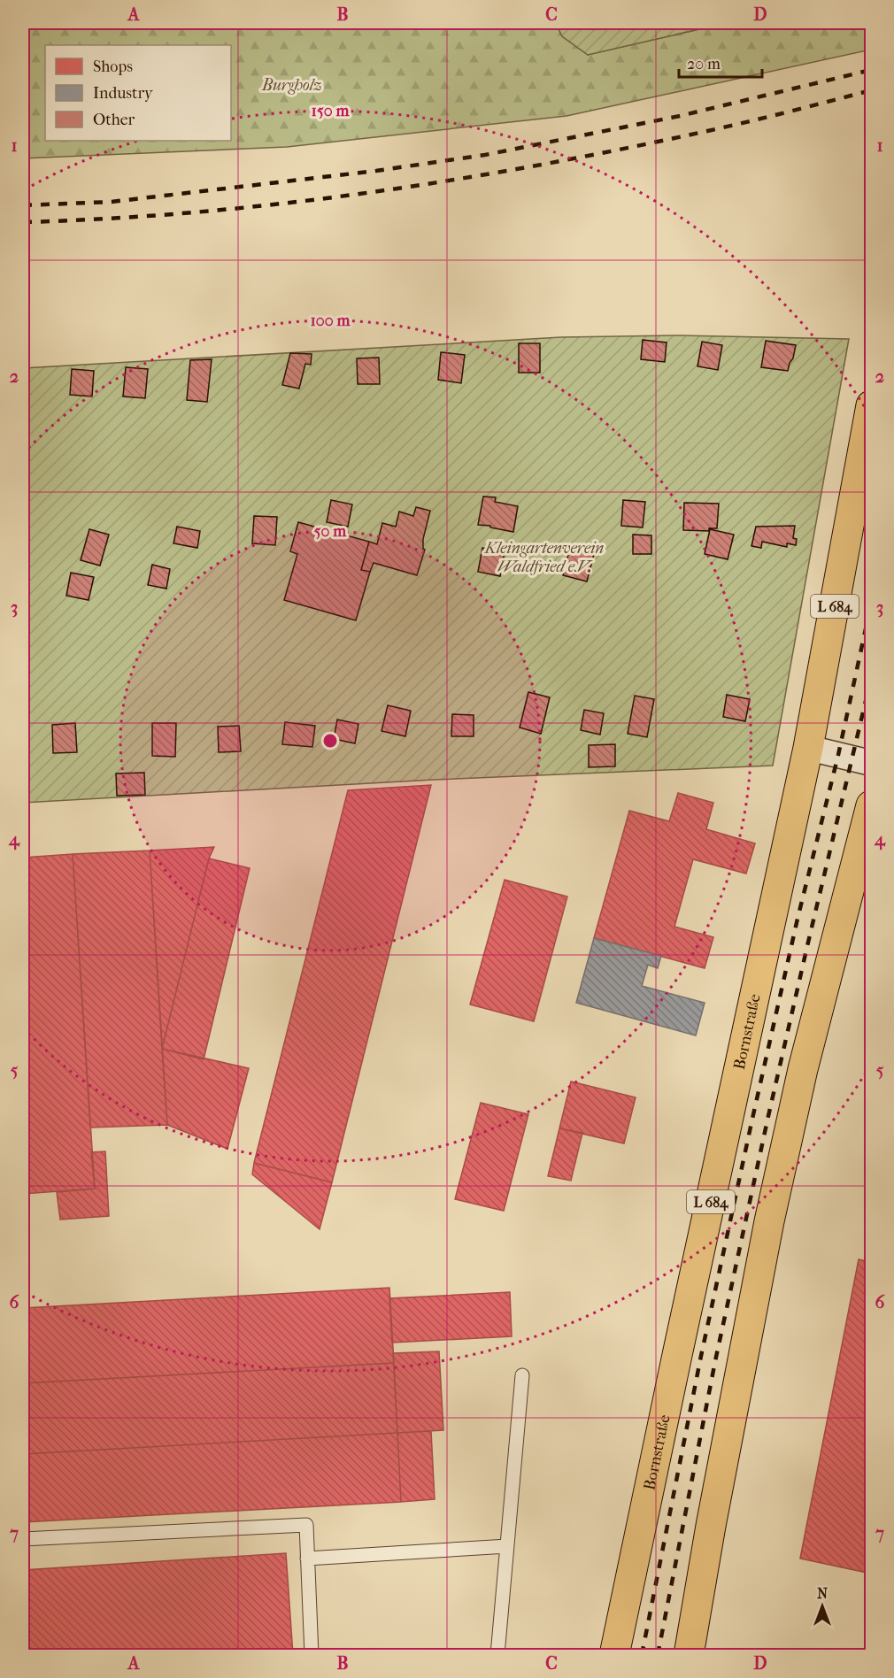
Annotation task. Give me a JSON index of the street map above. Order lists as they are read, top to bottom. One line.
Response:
{"streets":{"main road":["L 684","Bornstraße"]},"parks":["Burgholz","Kleingartenverein Waldfried e.V."],"legend":["Shops","Industry","Other"],"scale_bar":"20 m","north":"top","grid":{"columns":["A","B","C","D"],"rows":["1","2","3","4","5","6","7"]},"rings":["150 m","100 m","50 m"]}
